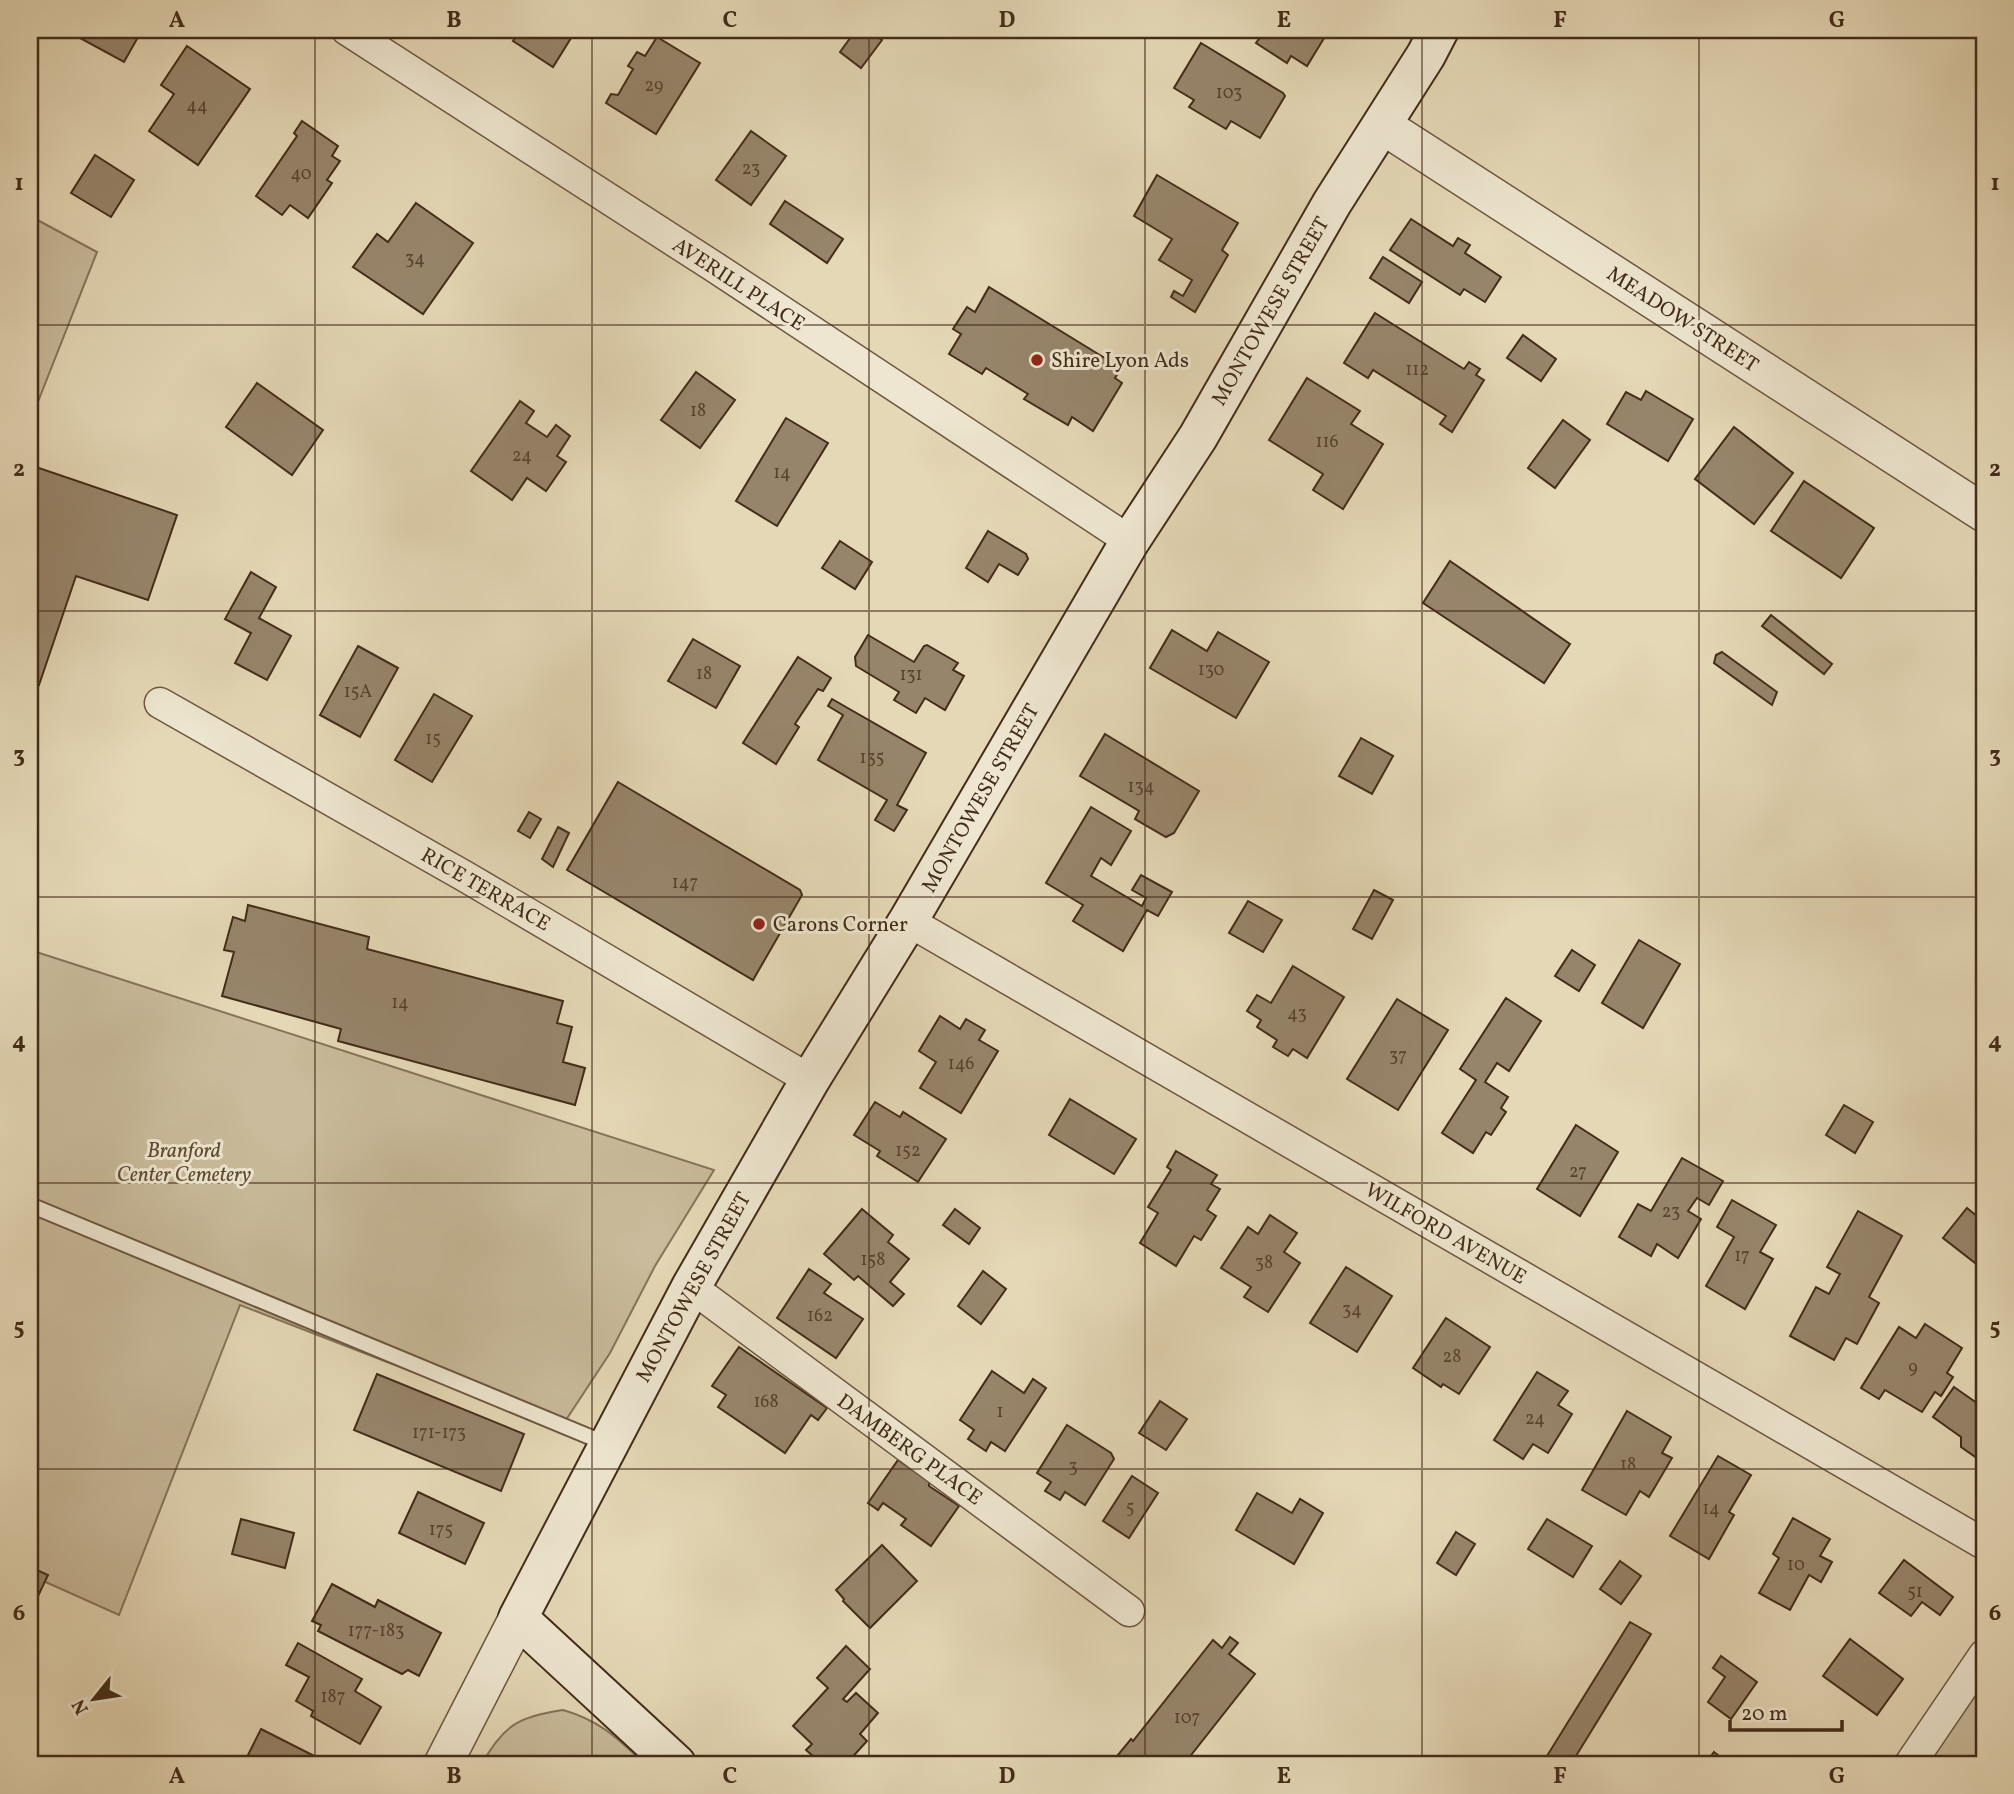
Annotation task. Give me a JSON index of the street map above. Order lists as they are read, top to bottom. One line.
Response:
{"streets":{"main road":["MONTOWESE STREET"],"street":["AVERILL PLACE","MEADOW STREET","RICE TERRACE","WILFORD AVENUE","DAMBERG PLACE"]},"crossings":[["AVERILL PLACE","MONTOWESE STREET"],["MONTOWESE STREET","MEADOW STREET"],["MONTOWESE STREET","RICE TERRACE"],["MONTOWESE STREET","WILFORD AVENUE"],["MONTOWESE STREET","DAMBERG PLACE"]],"parks":["Branford Center Cemetery"],"places":["Shire Lyon Ads","Carons Corner"],"house_numbers":["29","103","44","23","40","34","112","18","116","24","14","130","18","131","15A","15","135","134","147","14","43","37","146","152","27","23","17","158","38","34","162","28","9","168","1","24","171-173","18","3","5","14","175","10","51","177-183","187","107"],"scale_bar":"20 m","north":"bottom left","grid":{"columns":["A","B","C","D","E","F","G"],"rows":["1","2","3","4","5","6"]}}
